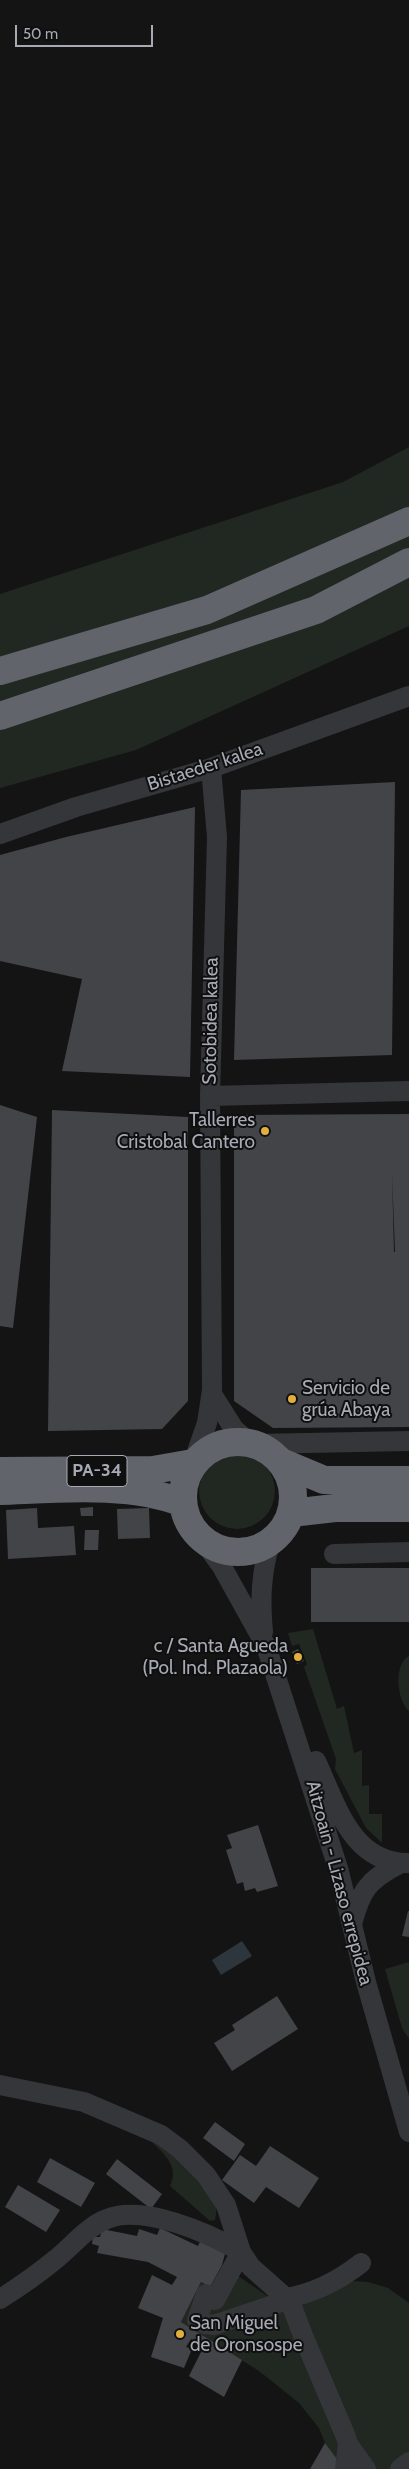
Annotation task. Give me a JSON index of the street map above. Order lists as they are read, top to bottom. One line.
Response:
{"streets":{"highway":["PA-34"],"street":["Bistaeder kalea","Sotobidea kalea","Aitzoain - Lizaso errepidea"]},"crossings":[["Bistaeder kalea","Sotobidea kalea"],["Sotobidea kalea","PA-34"]],"places":["Tallerres Cristobal Cantero","Servicio de grúa Abaya","c / Santa Agueda (Pol. Ind. Plazaola)","San Miguel de Oronsospe"],"scale_bar":"50 m"}
